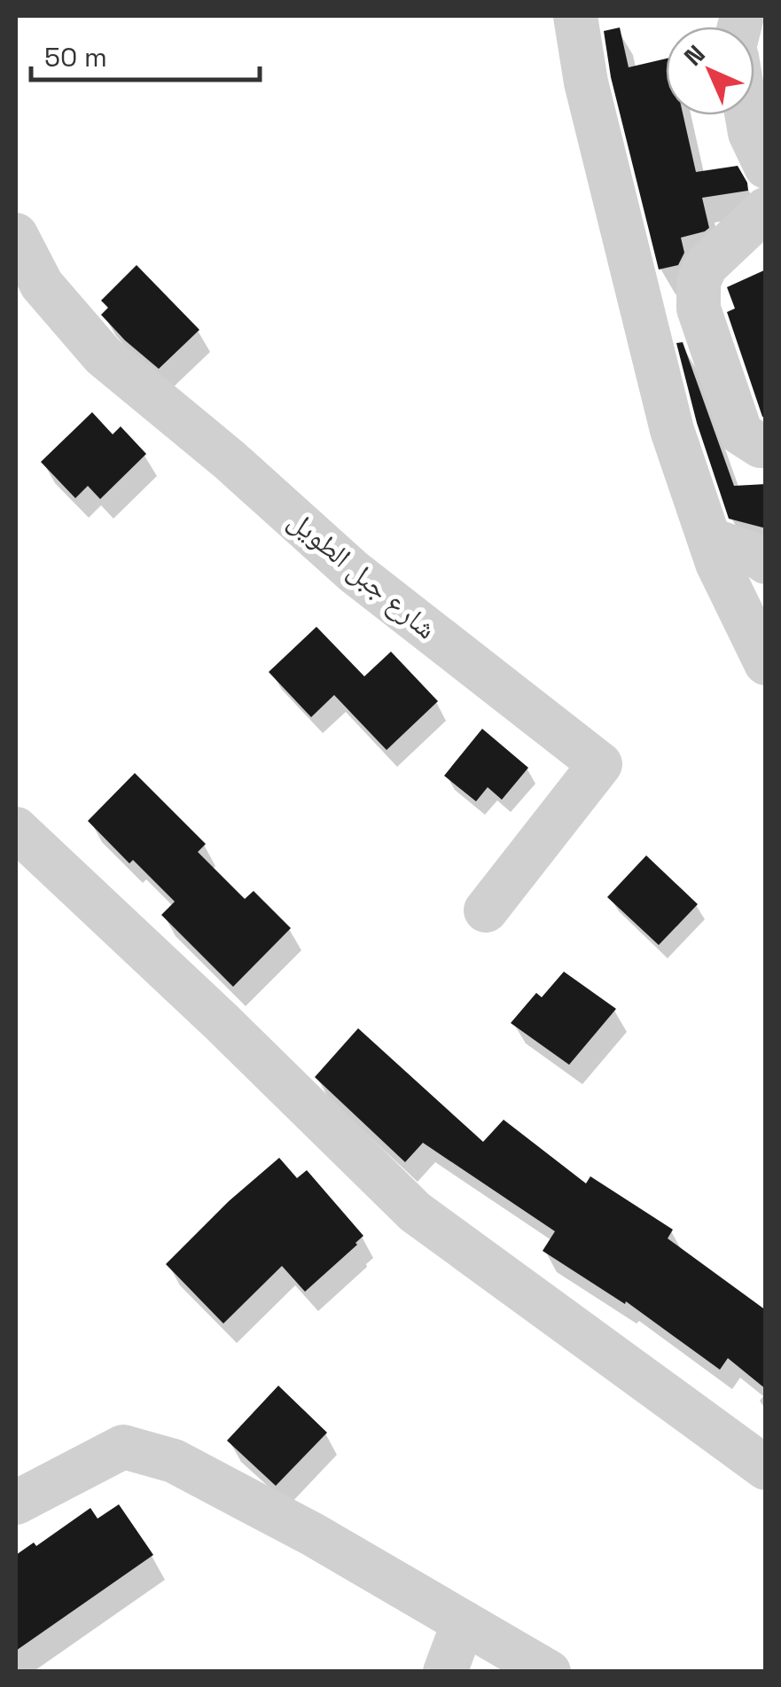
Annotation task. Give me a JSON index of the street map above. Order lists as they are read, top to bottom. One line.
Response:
{"streets":{"street":["شارع جبل الطويل"]},"scale_bar":"50 m","north":"top left"}
